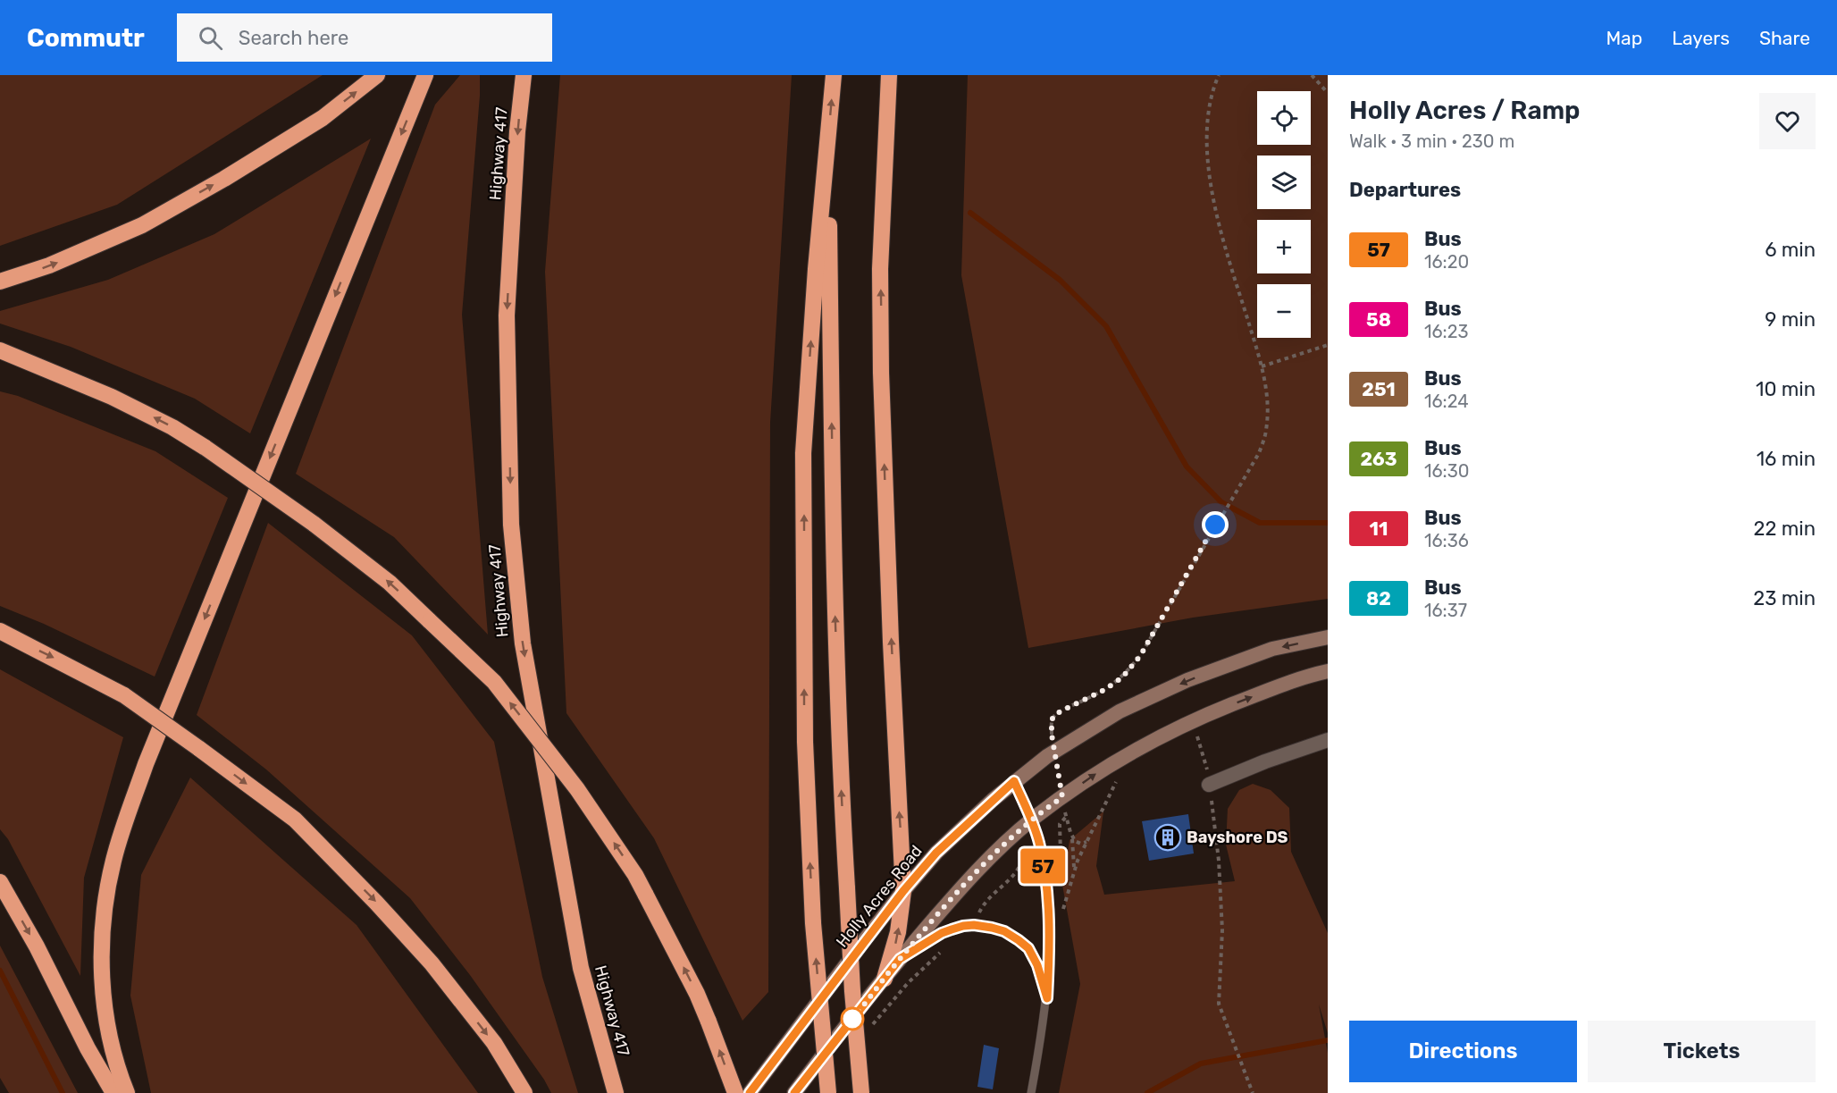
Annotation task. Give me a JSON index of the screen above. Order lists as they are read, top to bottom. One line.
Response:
{"streets":{"highway":["Highway 417"],"main road":["Holly Acres Road"]},"one_way":["Highway 417"],"places":{"building":["Bayshore DS"]},"lines":["bus line 57"],"page":{"header":"Commutr","search":"Search here","nav":["Map","Layers","Share"],"on_map":"57","heading":[["Holly Acres / Ramp","Walk · 3 min · 230 m"],"Departures"],"map_buttons":["+","−"],"list":[{"mark":"57","name":"Bus","note":"16:20","value":"6 min"},{"mark":"58","name":"Bus","note":"16:23","value":"9 min"},{"mark":"251","name":"Bus","note":"16:24","value":"10 min"},{"mark":"263","name":"Bus","note":"16:30","value":"16 min"},{"mark":"11","name":"Bus","note":"16:36","value":"22 min"},{"mark":"82","name":"Bus","note":"16:37","value":"23 min"}],"buttons":["Directions","Tickets"]}}
